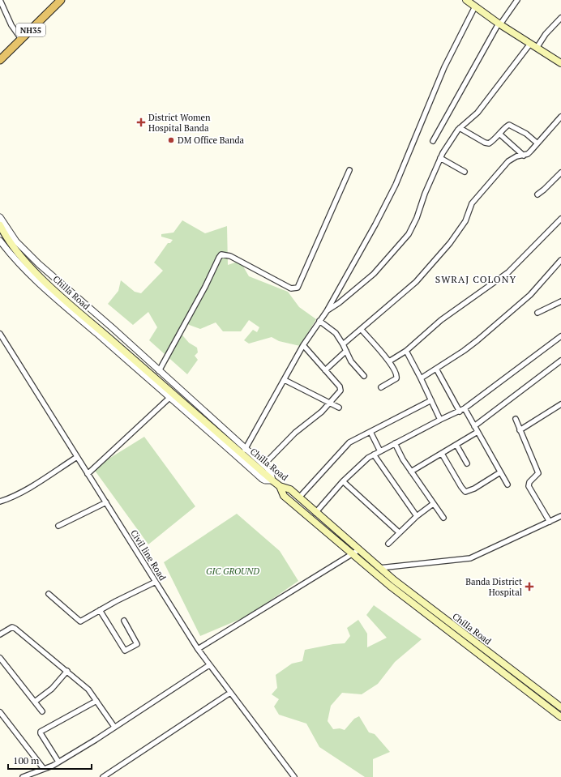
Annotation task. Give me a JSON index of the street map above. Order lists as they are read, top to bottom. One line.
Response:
{"streets":{"highway":["NH35"],"main road":["Chilla Road"],"street":["Civil line Road"]},"districts":["SWRAJ COLONY"],"parks":["GIC GROUND"],"places":{"health":["District Women Hospital Banda","Banda District Hospital"],"other":["DM Office Banda"]},"scale_bar":"100 m"}
